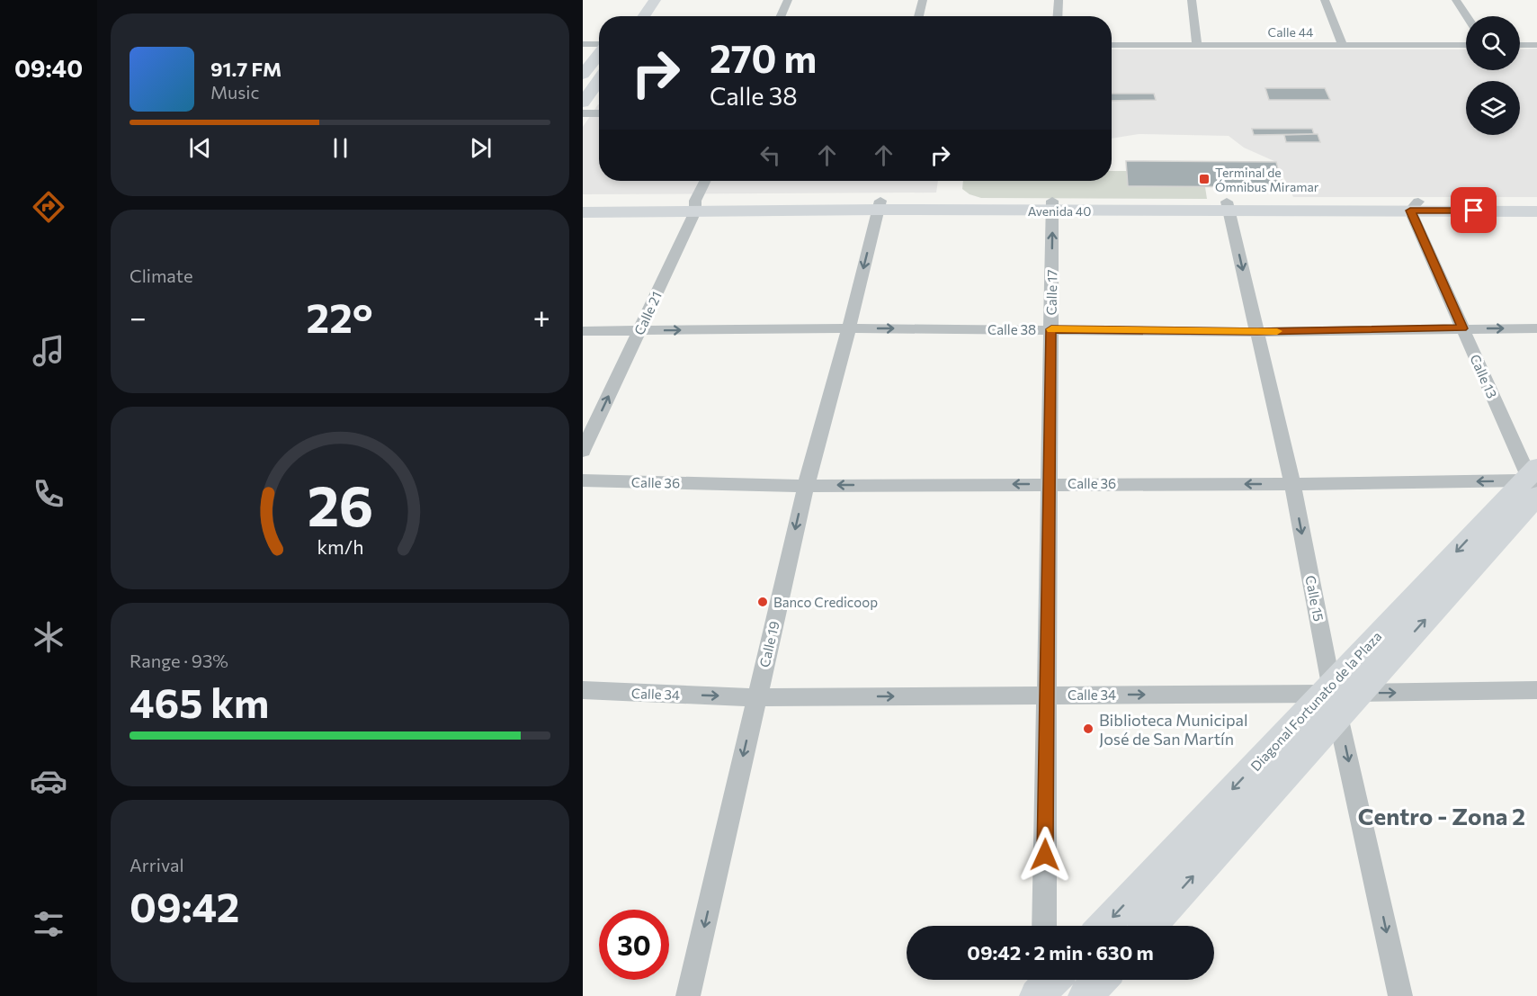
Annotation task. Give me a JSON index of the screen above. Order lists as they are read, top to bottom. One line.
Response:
{"streets":{"main road":["Avenida 40","Diagonal Fortunato de la Plaza"],"street":["Calle 44","Calle 17","Calle 21","Calle 38","Calle 13","Calle 36","Calle 15","Calle 19","Calle 34"]},"crossings":[["Avenida 40","Calle 17"],["Avenida 40","Calle 21"],["Avenida 40","Calle 13"],["Avenida 40","Calle 15"],["Avenida 40","Calle 19"],["Calle 17","Calle 38"],["Calle 17","Calle 36"],["Calle 17","Calle 34"],["Calle 21","Calle 38"],["Calle 38","Calle 13"],["Calle 38","Calle 15"],["Calle 38","Calle 19"],["Calle 13","Calle 36"],["Calle 13","Diagonal Fortunato de la Plaza"],["Calle 36","Calle 15"],["Calle 36","Calle 19"],["Calle 36","Diagonal Fortunato de la Plaza"],["Calle 15","Calle 34"],["Calle 15","Diagonal Fortunato de la Plaza"],["Calle 19","Calle 34"],["Calle 34","Diagonal Fortunato de la Plaza"]],"one_way":["Calle 21","Calle 38","Calle 36","Calle 15","Calle 19","Calle 34"],"districts":["Centro - Zona 2"],"places":{"transit":["Terminal de Ómnibus Miramar"],"other":["Banco Credicoop","Biblioteca Municipal José de San Martín"]},"page":{"tabs":"09:40","turn":["270 m","Calle 38"],"song":["91.7 FM","Music"],"tile":["Climate",["Range · 93%","465 km"],["Arrival","09:42"]],"heat":["−","22°","+"],"limit":"30","trip":"09:42 · 2 min · 630 m","gauge":["26","km/h"]}}
